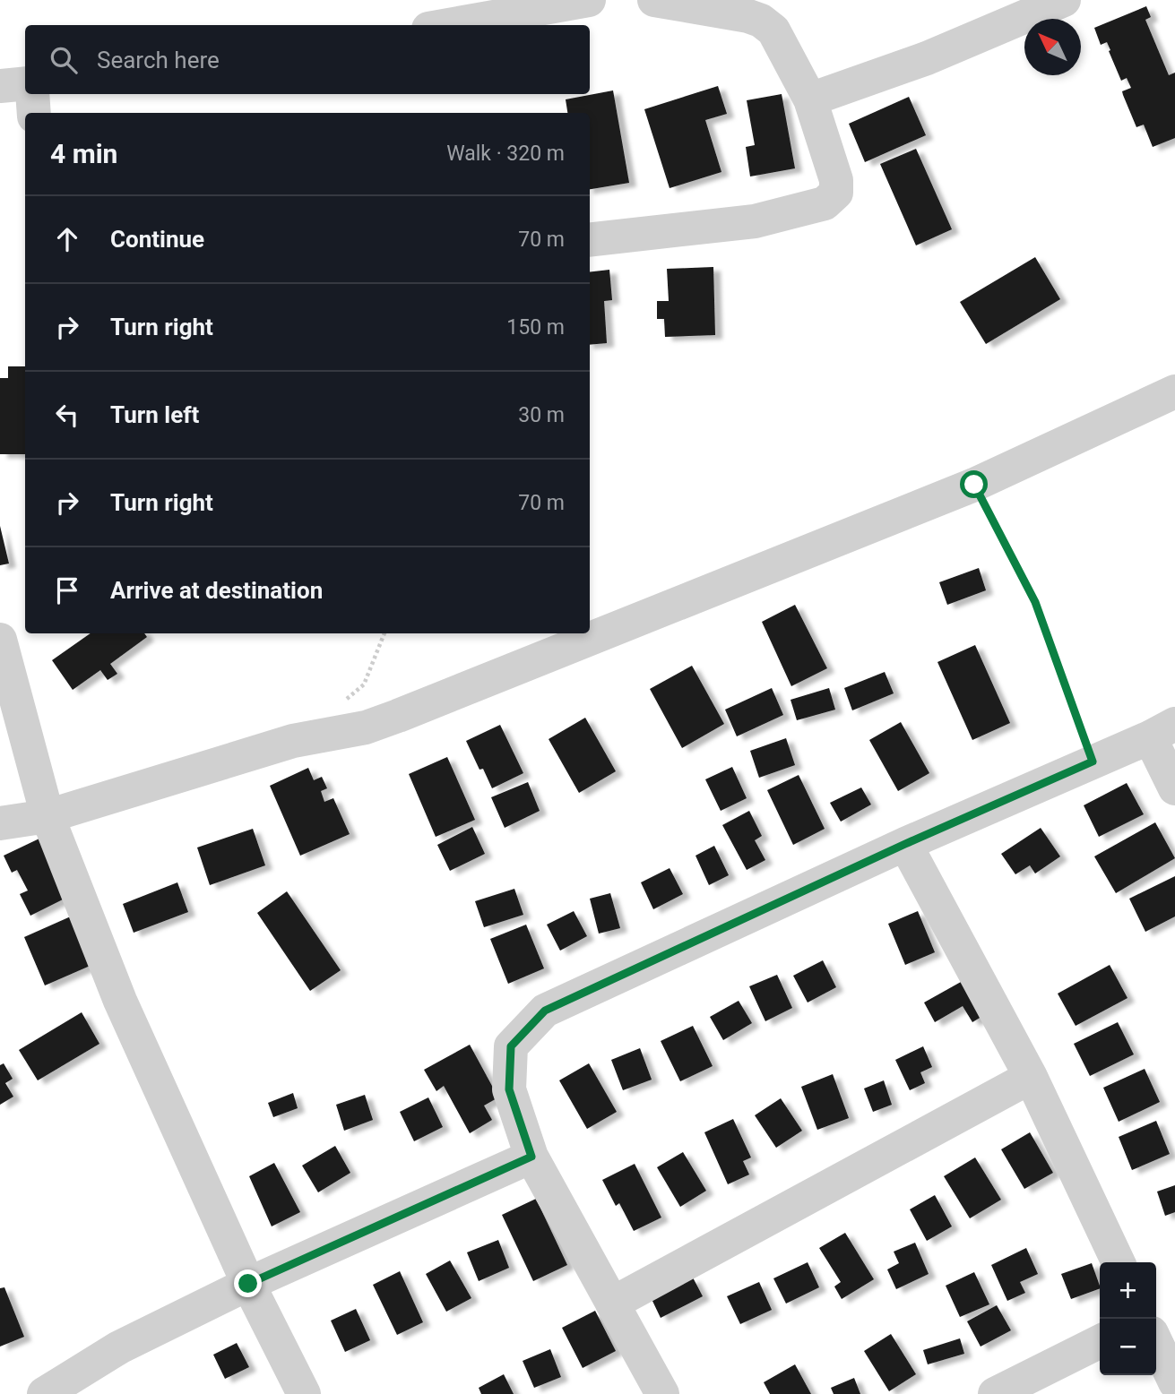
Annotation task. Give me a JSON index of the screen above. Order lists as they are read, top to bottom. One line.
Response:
{"north":"top left","page":{"search":"Search here","heading":["4 min","Walk · 320 m"],"list":[["Continue","70 m"],["Turn right","150 m"],["Turn left","30 m"],["Turn right","70 m"],"Arrive at destination"],"map_buttons":["+","−"]}}
